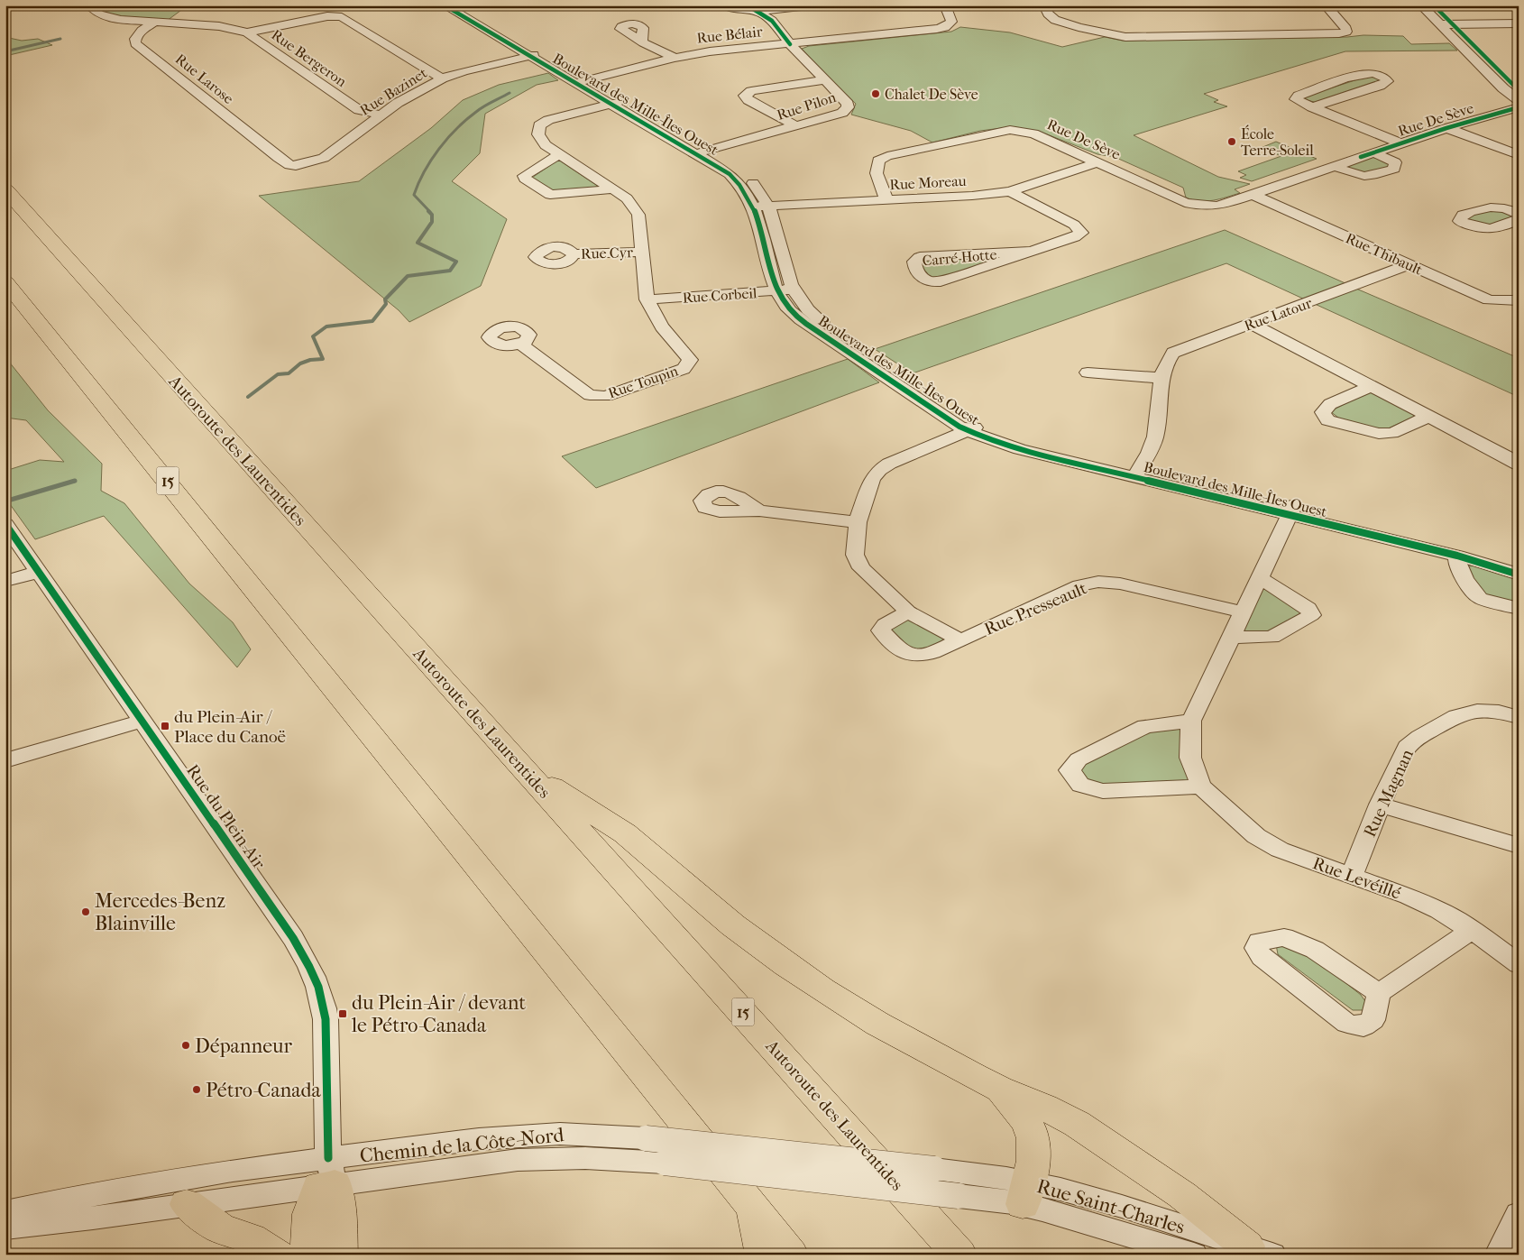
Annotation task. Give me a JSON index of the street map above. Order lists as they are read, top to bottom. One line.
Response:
{"streets":{"highway":["Autoroute des Laurentides","15"],"street":["Rue Bélair","Rue Bergeron","Rue Larose","Rue Bazinet","Boulevard des Mille-Îles Ouest","Rue Pilon","Rue De Sève","Rue Moreau","Rue Cyr","Rue Thibault","Carré Hotte","Rue Corbeil","Rue Latour","Rue Toupin","Rue Presseault","Rue Magnan","Rue du Plein-Air","Rue Levéillé","Chemin de la Côte-Nord","Rue Saint-Charles"]},"crossings":[["Rue Bélair","Boulevard des Mille-Îles Ouest"],["Rue Bélair","Rue Pilon"],["Rue Bergeron","Rue Larose"],["Rue Bergeron","Rue Bazinet"],["Rue Larose","Rue Bazinet"],["Rue Bazinet","Boulevard des Mille-Îles Ouest"],["Boulevard des Mille-Îles Ouest","Rue Pilon"],["Boulevard des Mille-Îles Ouest","Rue Moreau"],["Boulevard des Mille-Îles Ouest","Rue Corbeil"],["Boulevard des Mille-Îles Ouest","Rue Latour"],["Boulevard des Mille-Îles Ouest","Rue Toupin"],["Boulevard des Mille-Îles Ouest","Rue Levéillé"],["Rue De Sève","Rue Moreau"],["Rue De Sève","Rue Thibault"],["Rue Moreau","Carré Hotte"],["Rue Cyr","Rue Toupin"],["Rue Thibault","Rue Latour"],["Rue Corbeil","Rue Toupin"],["Rue Presseault","Rue Levéillé"],["Rue Magnan","Rue Levéillé"],["Rue du Plein-Air","Chemin de la Côte-Nord"],["Chemin de la Côte-Nord","Rue Saint-Charles"]],"places":{"other":["Chalet De Sève","École Terre-Soleil","Mercedes-Benz Blainville","Dépanneur","Pétro-Canada"],"transit":["du Plein-Air / Place du Canoë","du Plein-Air / devant le Pétro-Canada"]}}
